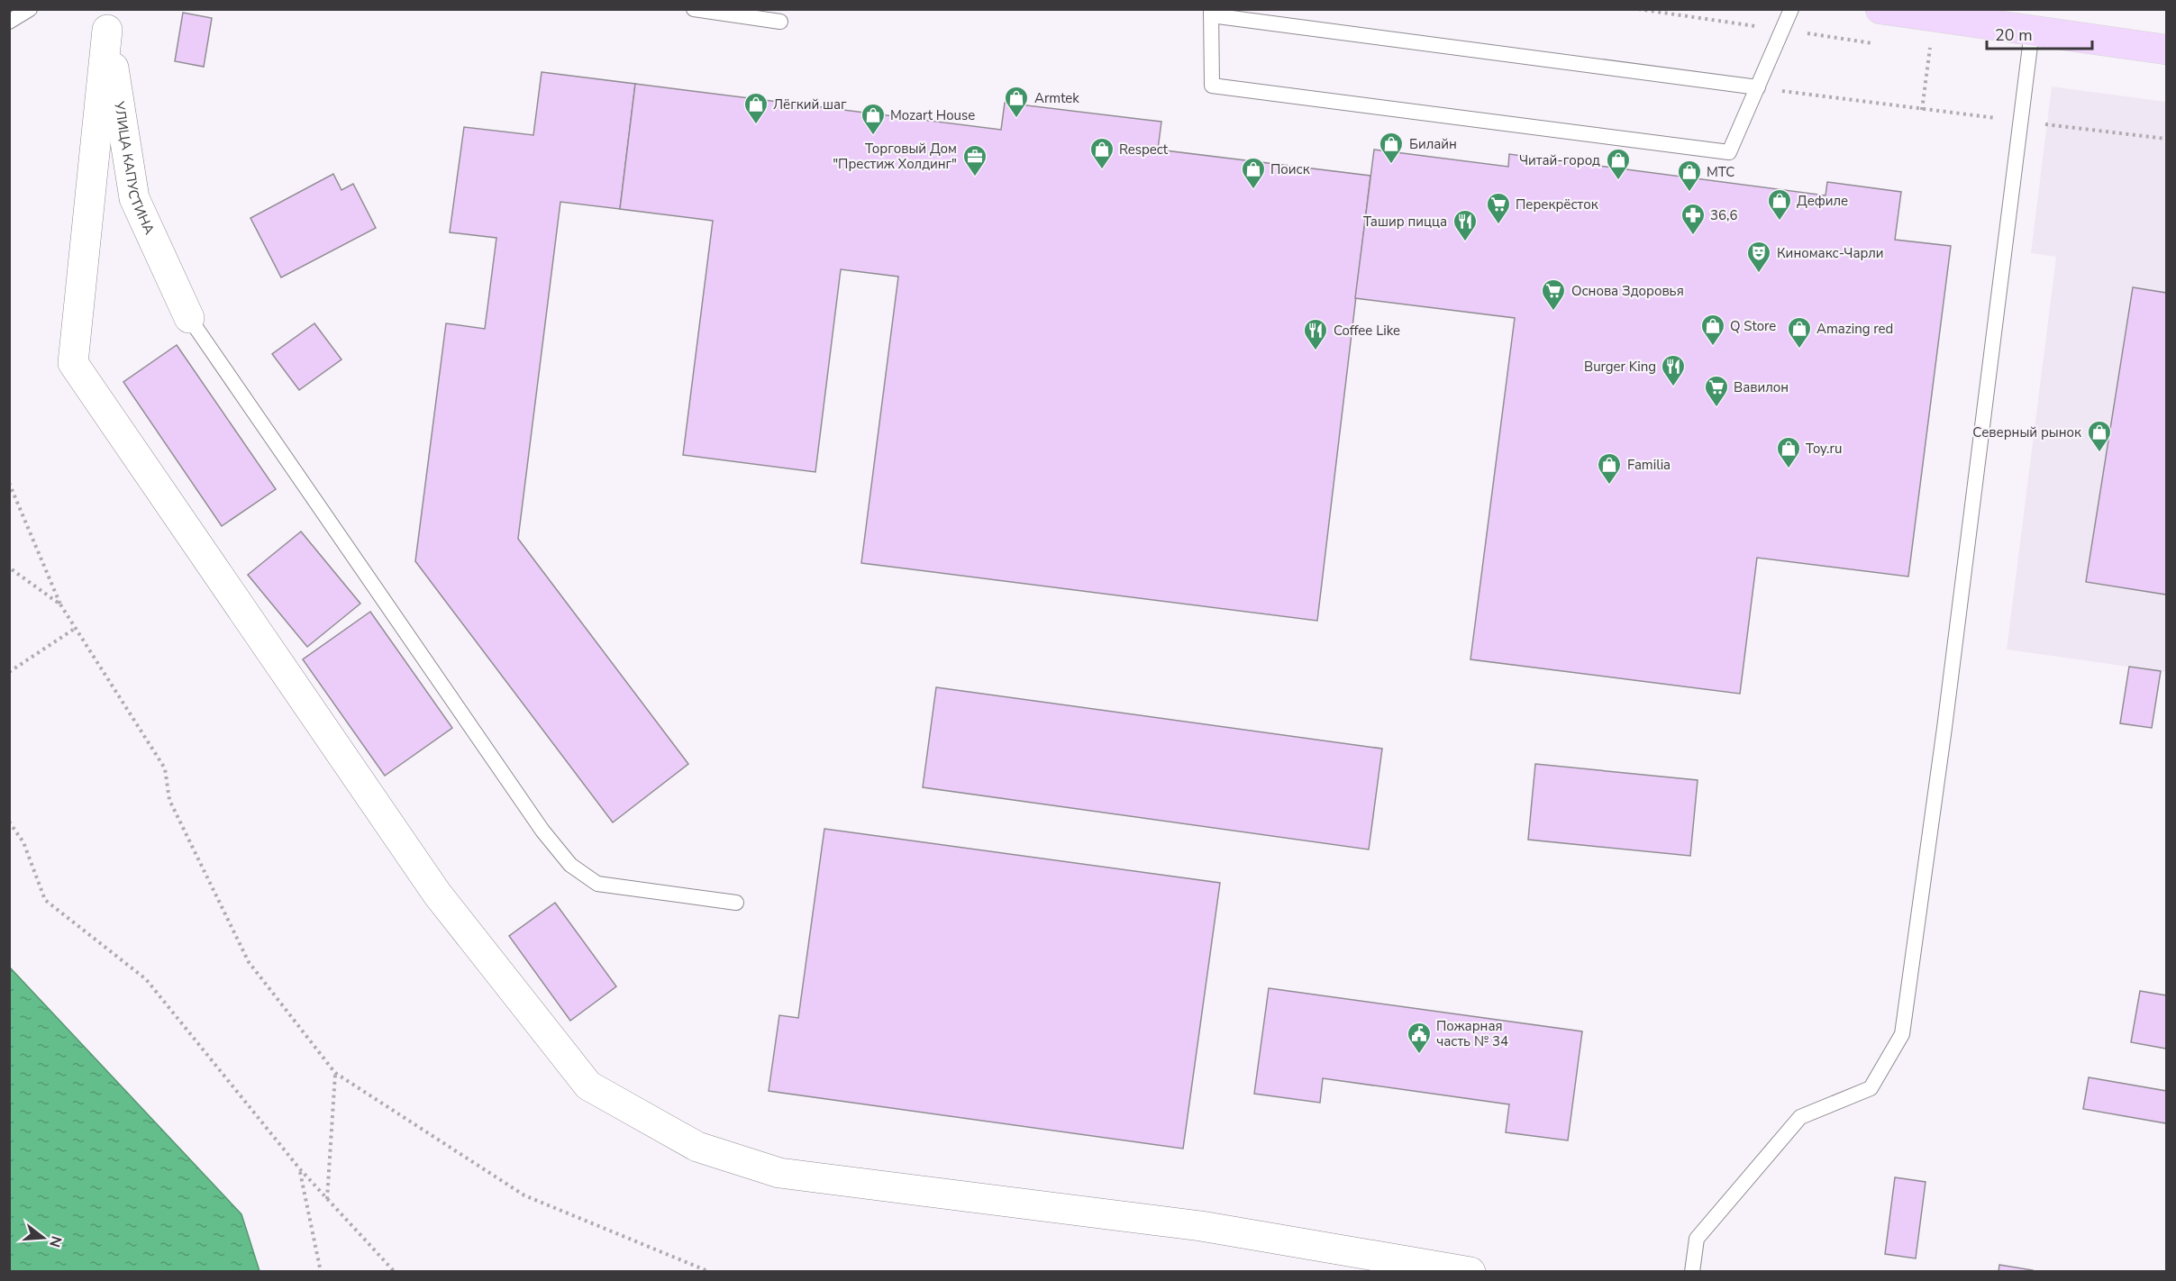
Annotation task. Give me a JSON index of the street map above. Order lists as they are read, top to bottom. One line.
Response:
{"streets":{"street":["УЛИЦА КАПУСТИНА"]},"places":{"shop":["Armtek","Лёгкий шаг","Mozart House","Билайн","Respect","Читай-город","Поиск","МТС","Дефиле","Q Store","Amazing red","Северный рынок","Toy.ru","Familia"],"office":["Торговый Дом \"Престиж Холдинг\""],"supermarket":["Перекрёсток","Основа Здоровья","Вавилон"],"pharmacy":["36,6"],"restaurant":["Ташир пицца","Coffee Like","Burger King"],"theatre":["Киномакс-Чарли"],"public building":["Пожарная часть № 34"]},"scale_bar":"20 m","north":"right"}
